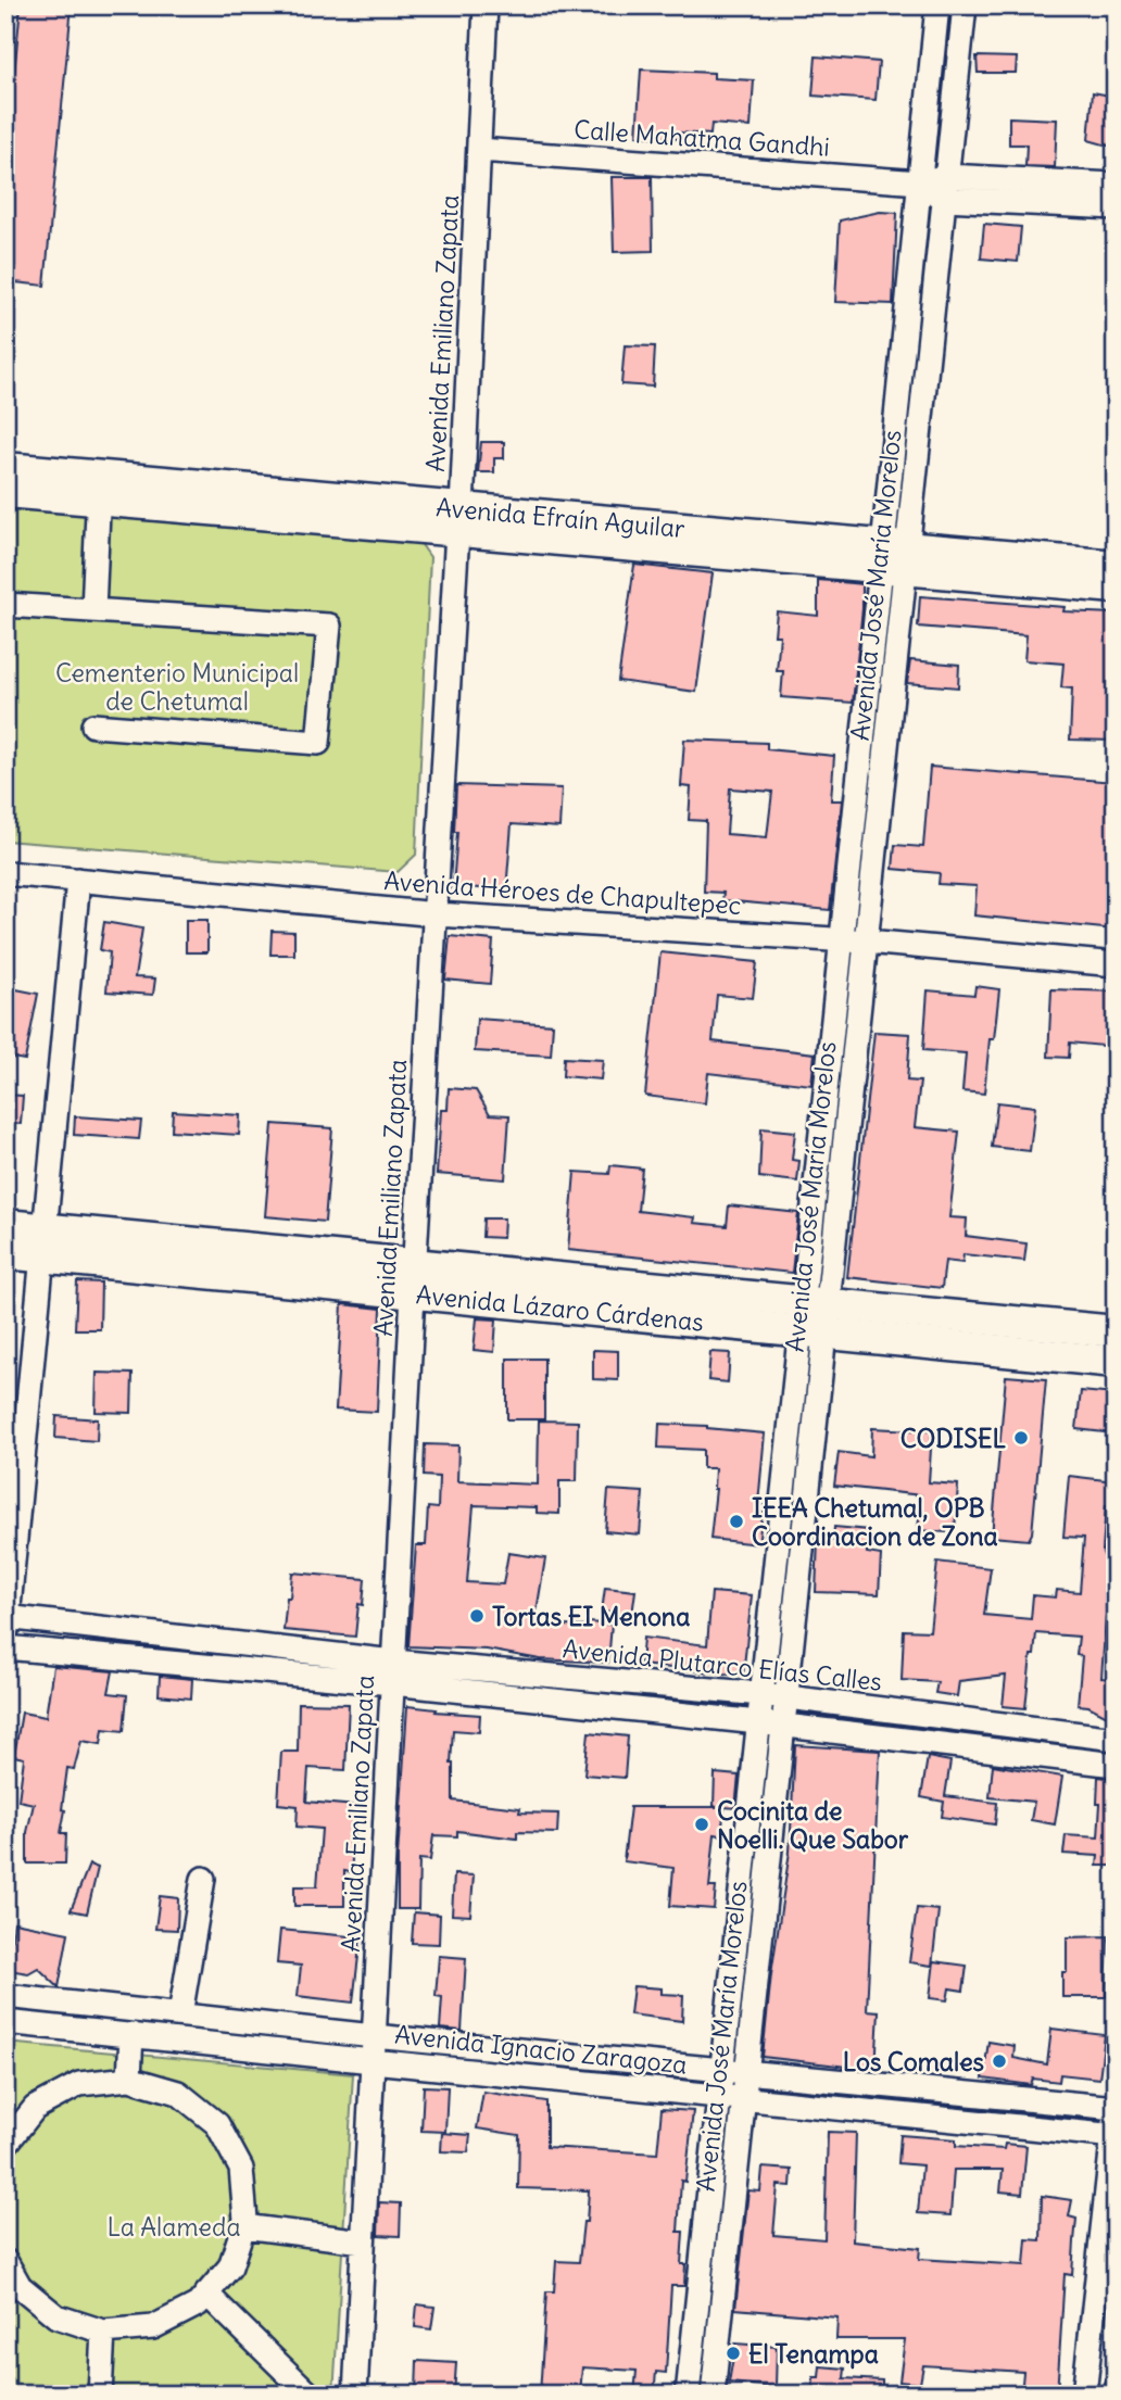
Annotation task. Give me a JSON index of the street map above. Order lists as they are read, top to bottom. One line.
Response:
{"streets":{"main road":["Avenida Efraín Aguilar","Avenida Lázaro Cárdenas"],"street":["Calle Mahatma Gandhi","Avenida Emiliano Zapata","Avenida José María Morelos","Avenida Héroes de Chapultepec","Avenida Plutarco Elías Calles","Avenida Ignacio Zaragoza"]},"crossings":[["Calle Mahatma Gandhi","Avenida Emiliano Zapata"],["Calle Mahatma Gandhi","Avenida José María Morelos"],["Avenida Emiliano Zapata","Avenida Efraín Aguilar"],["Avenida Emiliano Zapata","Avenida Héroes de Chapultepec"],["Avenida Emiliano Zapata","Avenida Lázaro Cárdenas"],["Avenida Emiliano Zapata","Avenida Plutarco Elías Calles"],["Avenida Emiliano Zapata","Avenida Ignacio Zaragoza"],["Avenida Efraín Aguilar","Avenida José María Morelos"],["Avenida José María Morelos","Avenida Héroes de Chapultepec"],["Avenida José María Morelos","Avenida Lázaro Cárdenas"],["Avenida José María Morelos","Avenida Plutarco Elías Calles"],["Avenida José María Morelos","Avenida Ignacio Zaragoza"]],"parks":["Cementerio Municipal de Chetumal","La Alameda"],"places":["CODISEL","IEEA Chetumal, OPB Coordinacion de Zona","Tortas EI Menona","Cocinita de Noelli. Que Sabor","Los Comales","El Tenampa"]}
